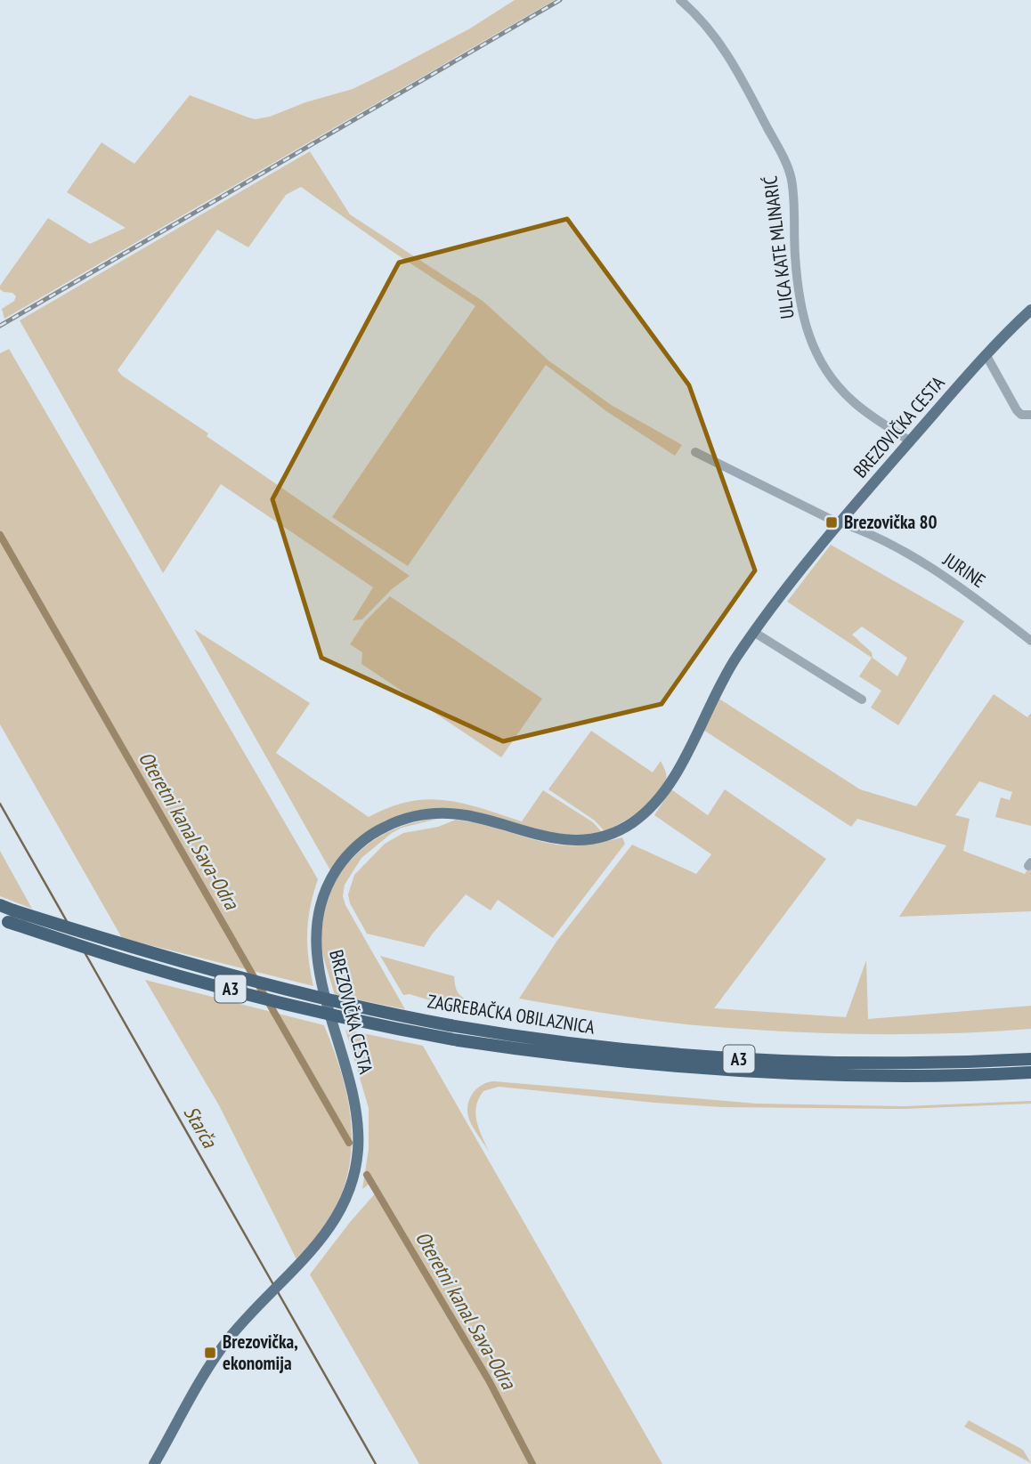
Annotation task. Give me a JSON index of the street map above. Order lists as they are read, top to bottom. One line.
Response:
{"streets":{"highway":["A3","ZAGREBAČKA OBILAZNICA"],"main road":["BREZOVIČKA CESTA"],"street":["ULICA KATE MLINARIĆ","JURINE"]},"crossings":[["ULICA KATE MLINARIĆ","BREZOVIČKA CESTA"],["BREZOVIČKA CESTA","JURINE"]],"water":["Oteretni kanal Sava-Odra","Starča"],"places":{"transit":["Brezovička 80","Brezovička, ekonomija"]}}
